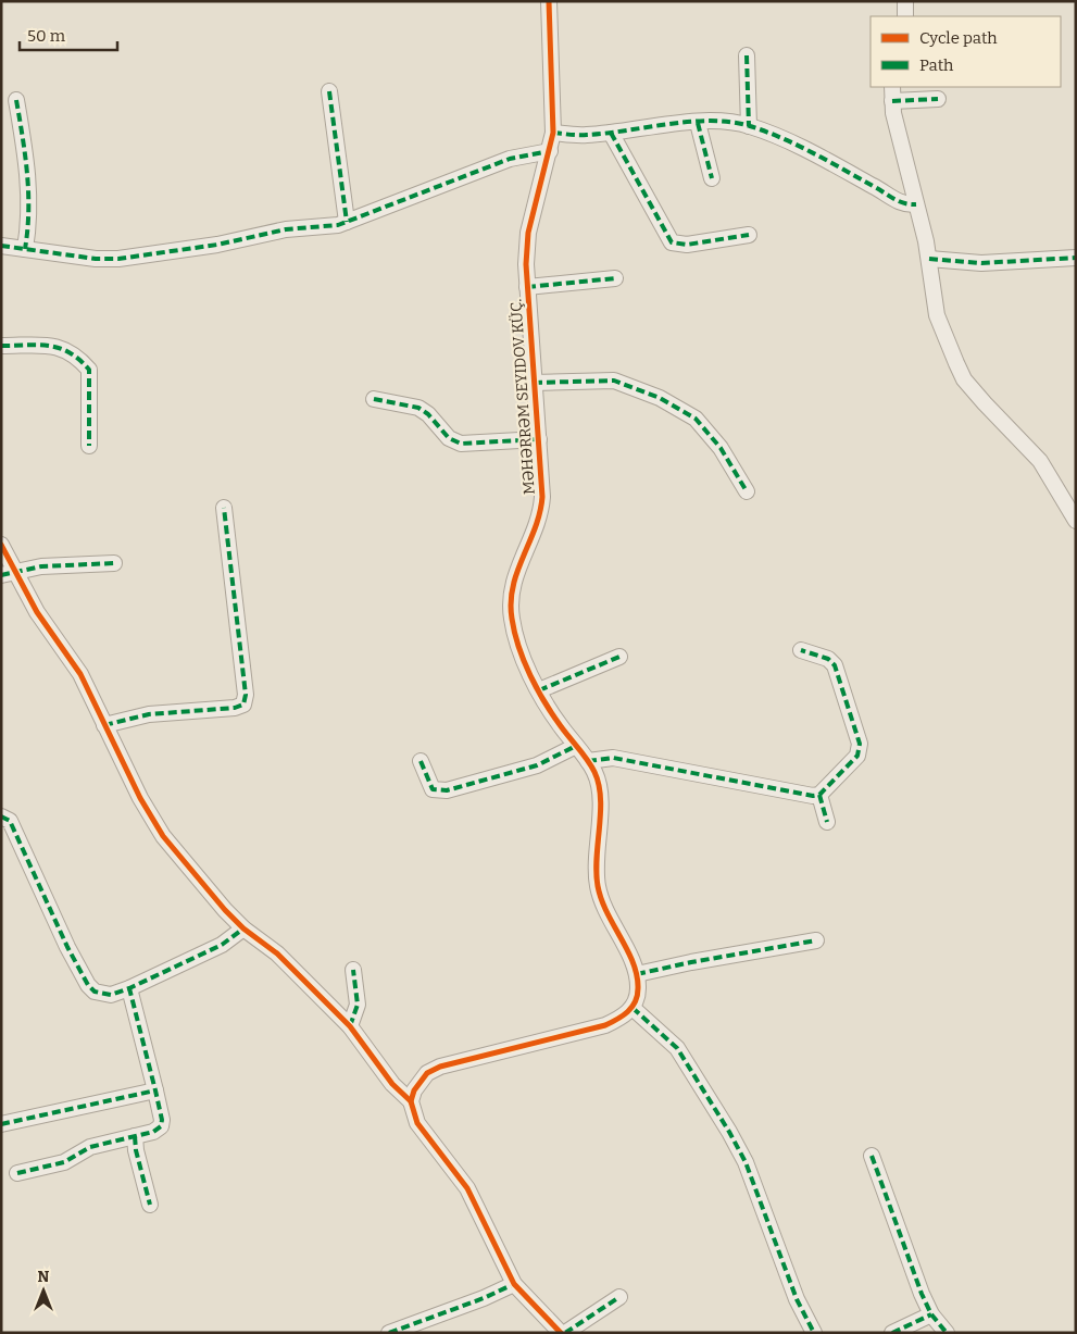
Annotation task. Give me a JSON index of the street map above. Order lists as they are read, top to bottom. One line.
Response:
{"streets":{"street":["MƏHƏRRƏM SEYIDOV KÜÇ."]},"legend":["Cycle path","Path"],"scale_bar":"50 m","north":"top"}
